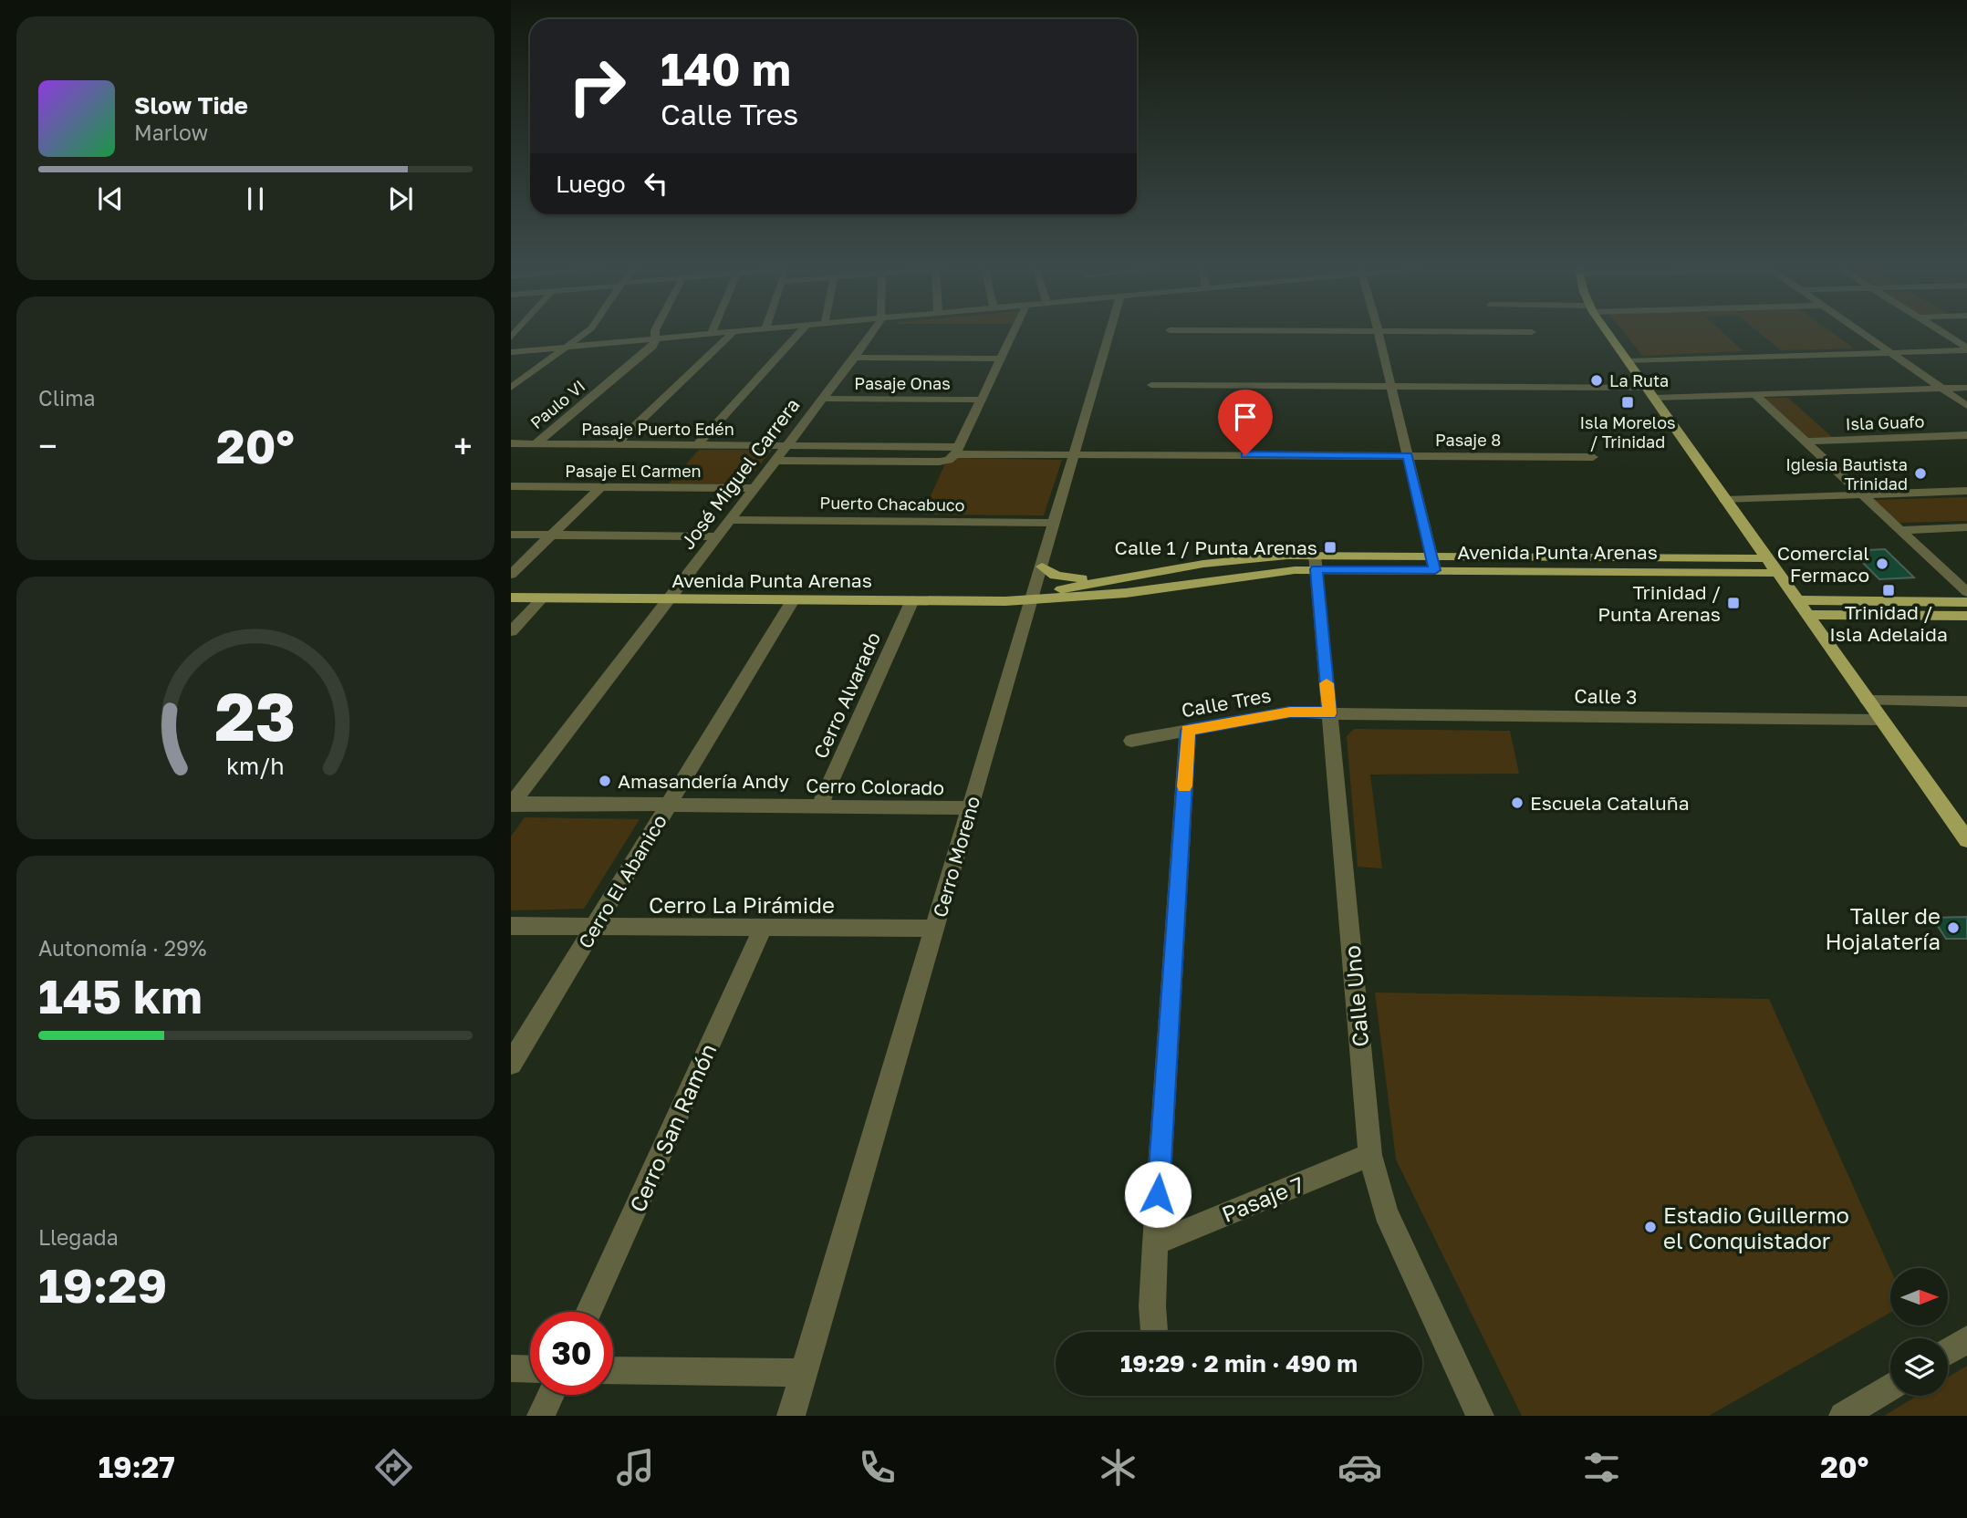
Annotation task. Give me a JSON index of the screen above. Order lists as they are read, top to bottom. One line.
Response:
{"streets":{"main road":["Avenida Punta Arenas"],"street":["Pasaje Onas","Paulo VI","Isla Guafo","Pasaje Puerto Edén","Pasaje 8","Pasaje El Carmen","José Miguel Carrera","Puerto Chacabuco","Cerro Alvarado","Calle 3","Calle Tres","Cerro Colorado","Cerro Moreno","Cerro El Abanico","Cerro La Pirámide","Calle Uno","Cerro San Ramón","Pasaje 7"]},"crossings":[["Pasaje Onas","José Miguel Carrera"],["Paulo VI","Pasaje Puerto Edén"],["Pasaje Puerto Edén","Pasaje 8"],["Pasaje Puerto Edén","José Miguel Carrera"],["Pasaje Puerto Edén","Cerro Moreno"],["Pasaje 8","Cerro Moreno"],["Pasaje El Carmen","José Miguel Carrera"],["José Miguel Carrera","Puerto Chacabuco"],["José Miguel Carrera","Avenida Punta Arenas"],["José Miguel Carrera","Cerro Colorado"],["Puerto Chacabuco","Cerro Moreno"],["Avenida Punta Arenas","Cerro Alvarado"],["Avenida Punta Arenas","Cerro Moreno"],["Avenida Punta Arenas","Cerro El Abanico"],["Avenida Punta Arenas","Calle Uno"],["Cerro Alvarado","Cerro Colorado"],["Calle 3","Calle Tres"],["Calle 3","Calle Uno"],["Calle Tres","Calle Uno"],["Cerro Colorado","Cerro Moreno"],["Cerro Colorado","Cerro El Abanico"],["Cerro Moreno","Cerro La Pirámide"],["Cerro El Abanico","Cerro La Pirámide"],["Cerro La Pirámide","Cerro San Ramón"],["Calle Uno","Pasaje 7"]],"places":{"other":["La Ruta","Iglesia Bautista Trinidad","Comercial Fermaco","Amasandería Andy","Escuela Cataluña","Taller de Hojalatería","Estadio Guillermo el Conquistador"],"transit":["Isla Morelos / Trinidad","Calle 1 / Punta Arenas","Trinidad / Isla Adelaida","Trinidad / Punta Arenas"]},"north":"right","page":{"turn":["140 m","Calle Tres"],"song":["Slow Tide","Marlow"],"then":"Luego","tile":["Clima",["Autonomía · 29%","145 km"],["Llegada","19:29"]],"heat":["−","20°","+"],"limit":"30","trip":"19:29 · 2 min · 490 m","tabs":["19:27","20°"],"gauge":["23","km/h"]}}
